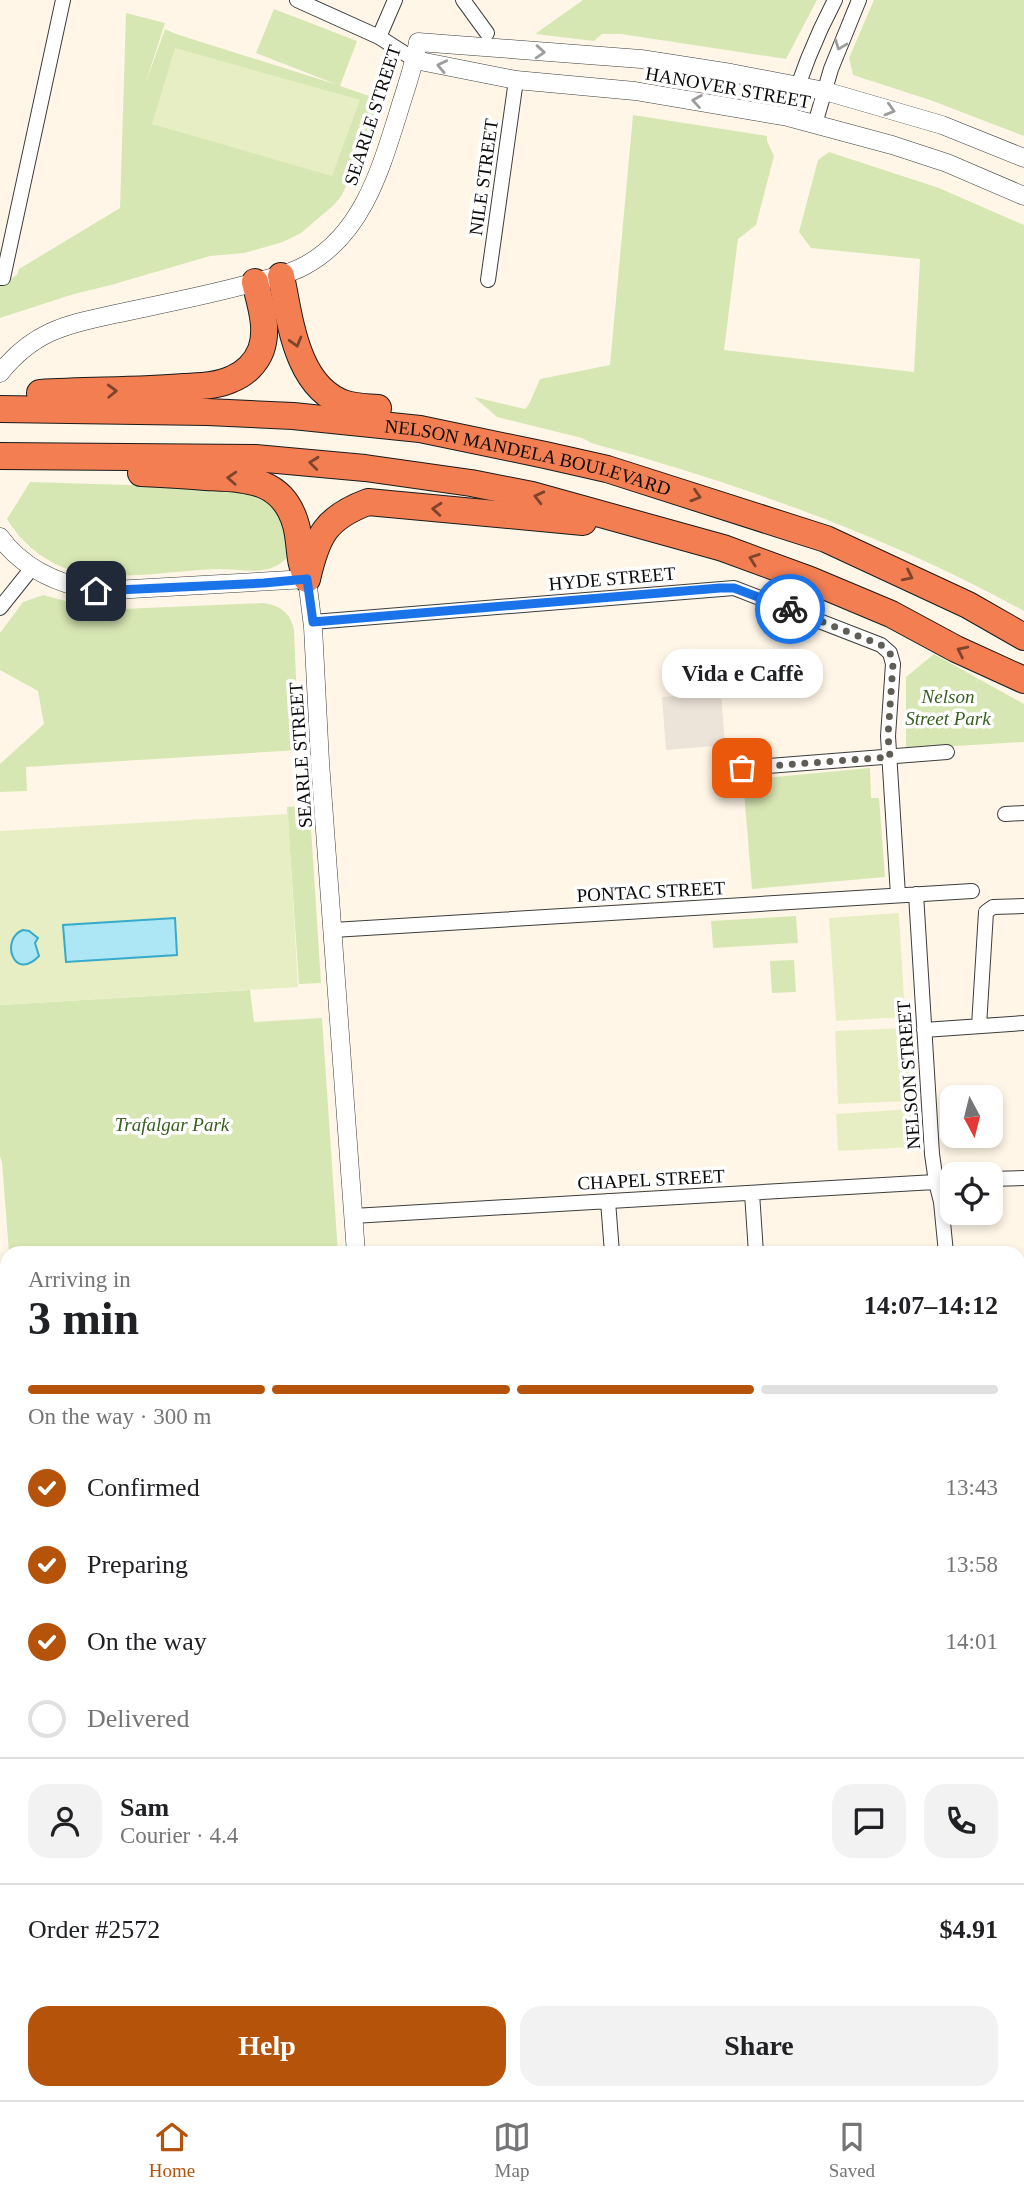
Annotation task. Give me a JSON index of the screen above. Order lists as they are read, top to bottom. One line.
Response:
{"streets":{"highway":["NELSON MANDELA BOULEVARD"],"street":["HANOVER STREET","SEARLE STREET","NILE STREET","HYDE STREET","PONTAC STREET","NELSON STREET","CHAPEL STREET"]},"crossings":[["HANOVER STREET","SEARLE STREET"],["HANOVER STREET","NILE STREET"],["SEARLE STREET","HYDE STREET"],["SEARLE STREET","PONTAC STREET"],["SEARLE STREET","CHAPEL STREET"],["PONTAC STREET","NELSON STREET"],["NELSON STREET","CHAPEL STREET"]],"parks":["Nelson Street Park","Trafalgar Park"],"places":["Vida e Caffè"],"north":"bottom","page":{"bubble":"Vida e Caffè","heading":["3 min","Arriving in","14:07–14:12"],"panel":["Sam","Courier · 4.4","Order #2572","$4.91"],"bar":"On the way · 300 m","list":[["Confirmed","13:43"],["Preparing","13:58"],["On the way","14:01"],"Delivered"],"buttons":["Help","Share"],"tabs":["Home","Map","Saved"]}}
